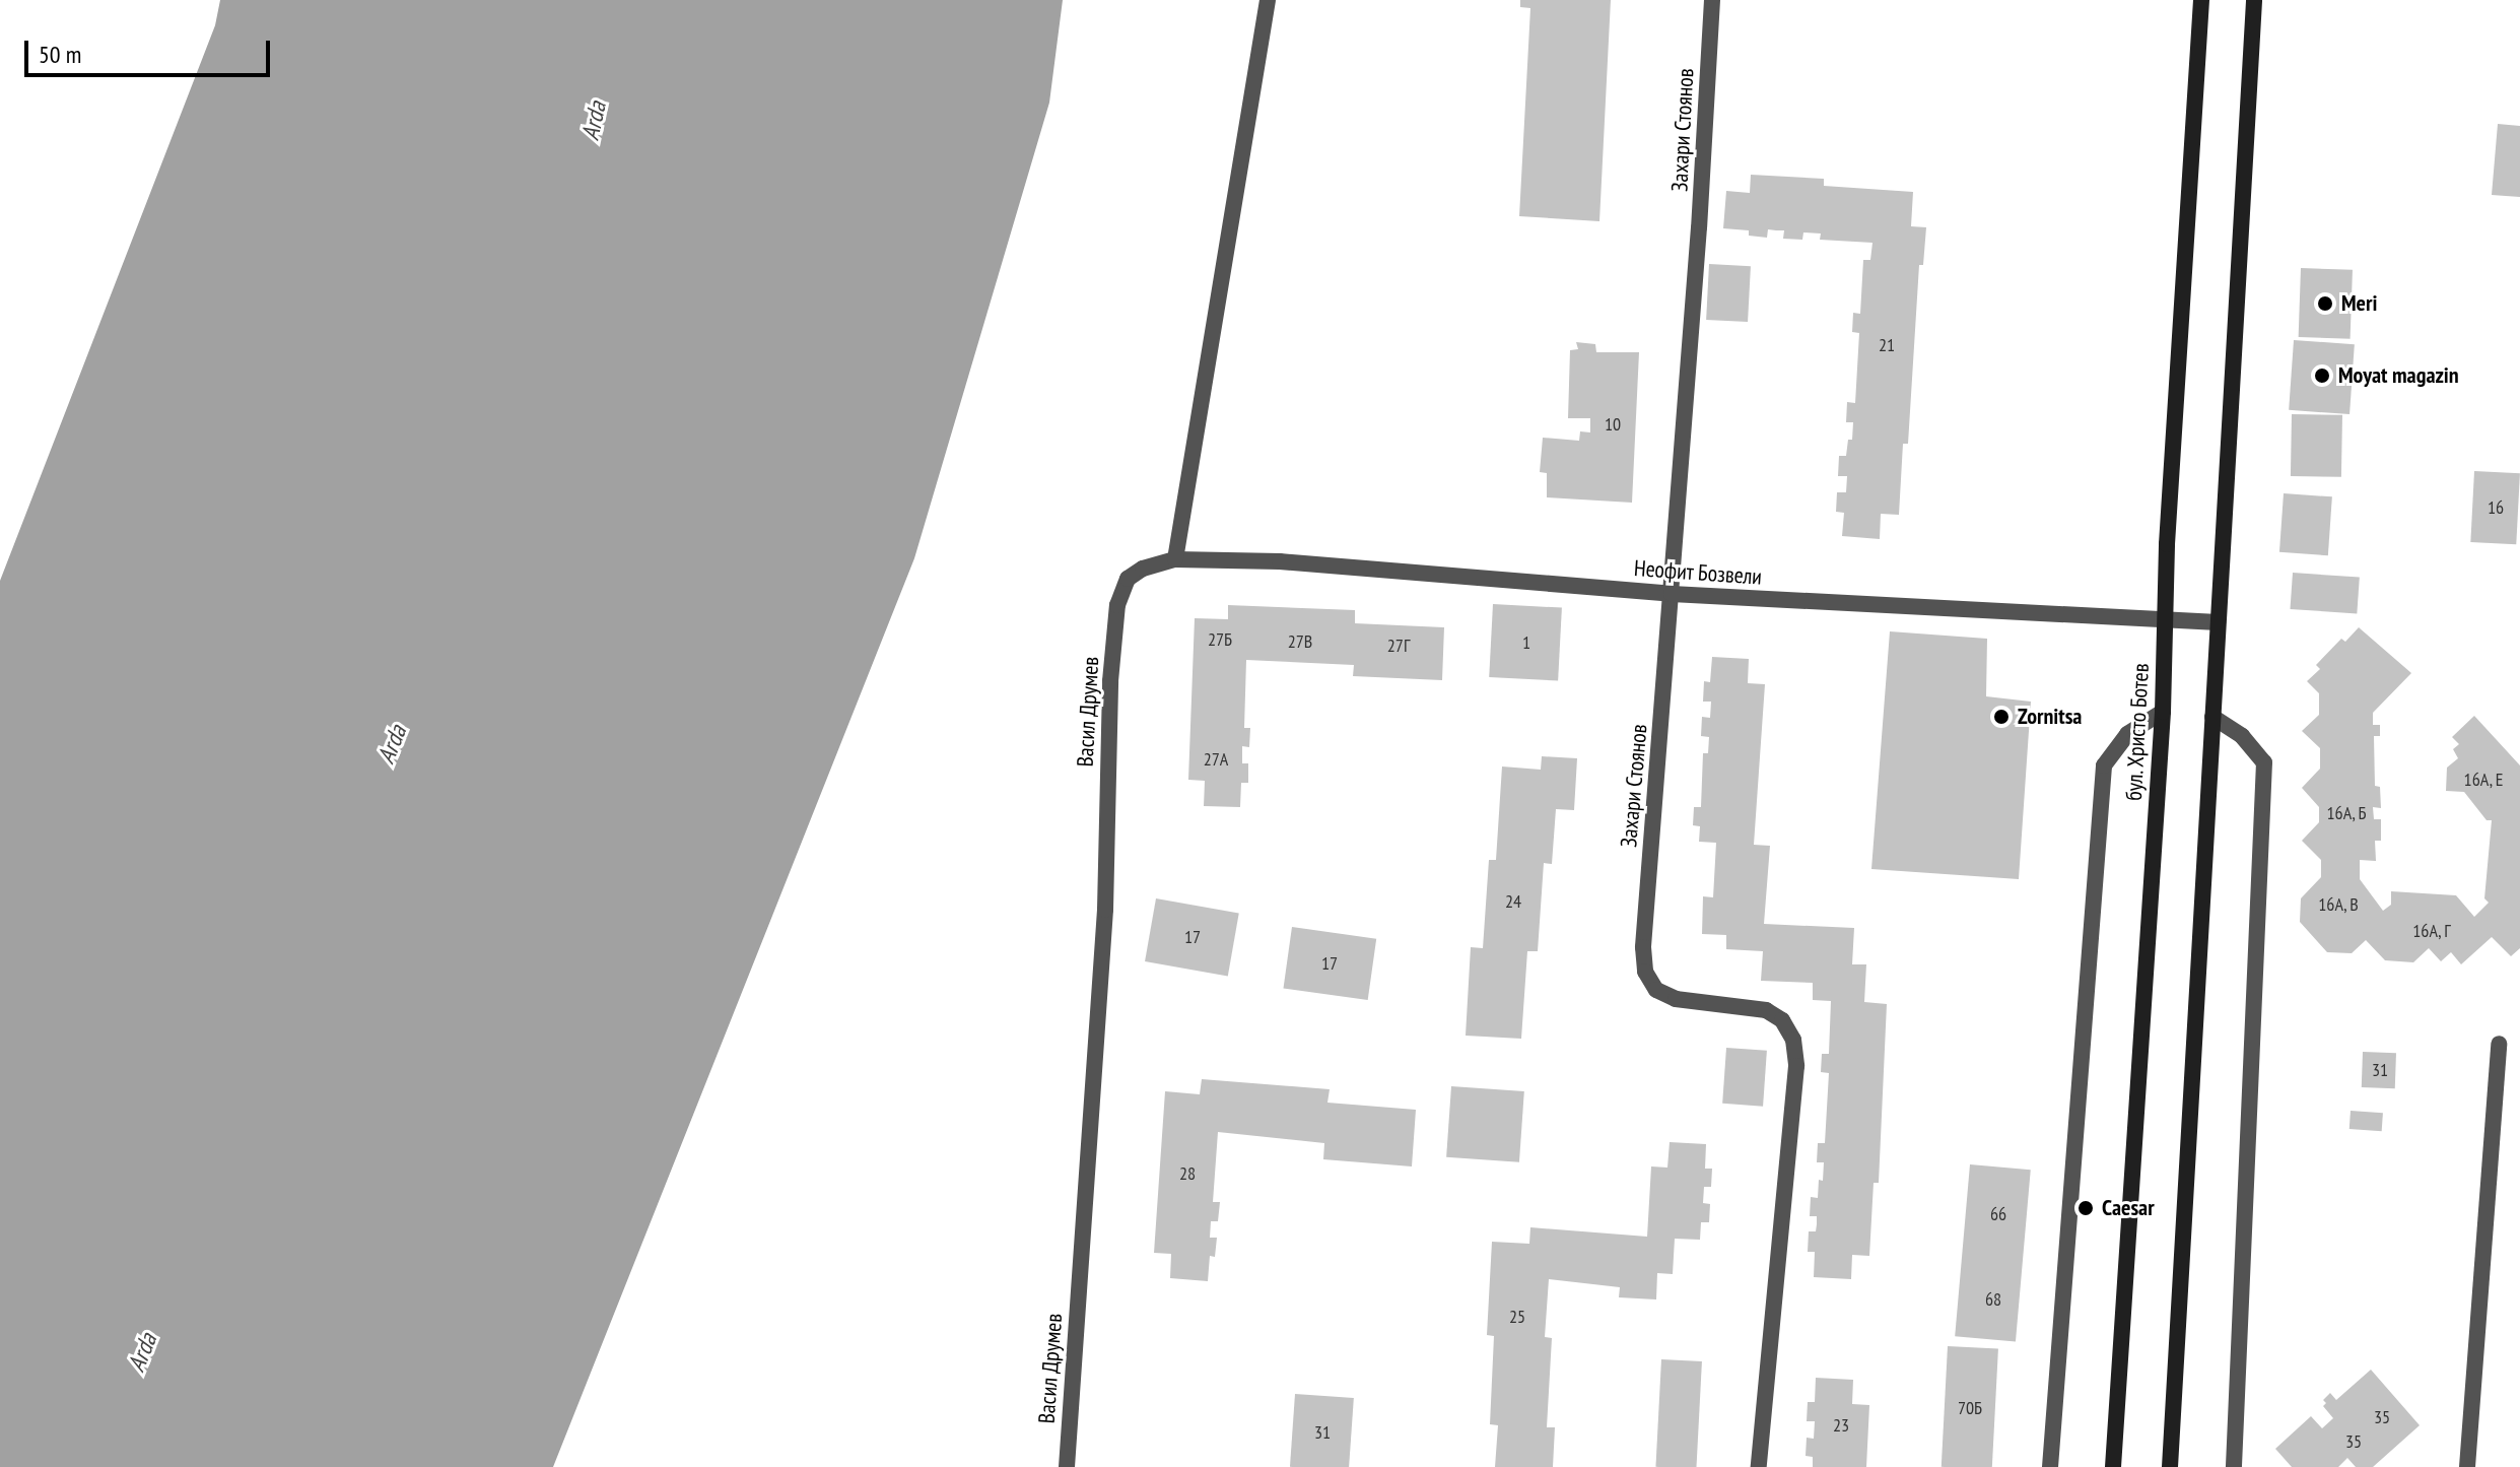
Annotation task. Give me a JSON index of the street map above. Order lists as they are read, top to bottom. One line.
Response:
{"streets":{"main road":["бул. Христо Ботев"],"street":["Захари Стоянов","Неофит Бозвели","Васил Друмев"]},"crossings":[["Захари Стоянов","Неофит Бозвели"],["Неофит Бозвели","Васил Друмев"],["Неофит Бозвели","бул. Христо Ботев"]],"water":["Arda"],"places":["Meri","Moyat magazin","Zornitsa","Caesar"],"house_numbers":["21","10","16","27Б","27В","1","27Г","27А","16А, Е","16А, Б","24","16А, В","16А, Г","17","17","31","28","66","68","25","70Б","35","23","31","35"],"scale_bar":"50 m"}
